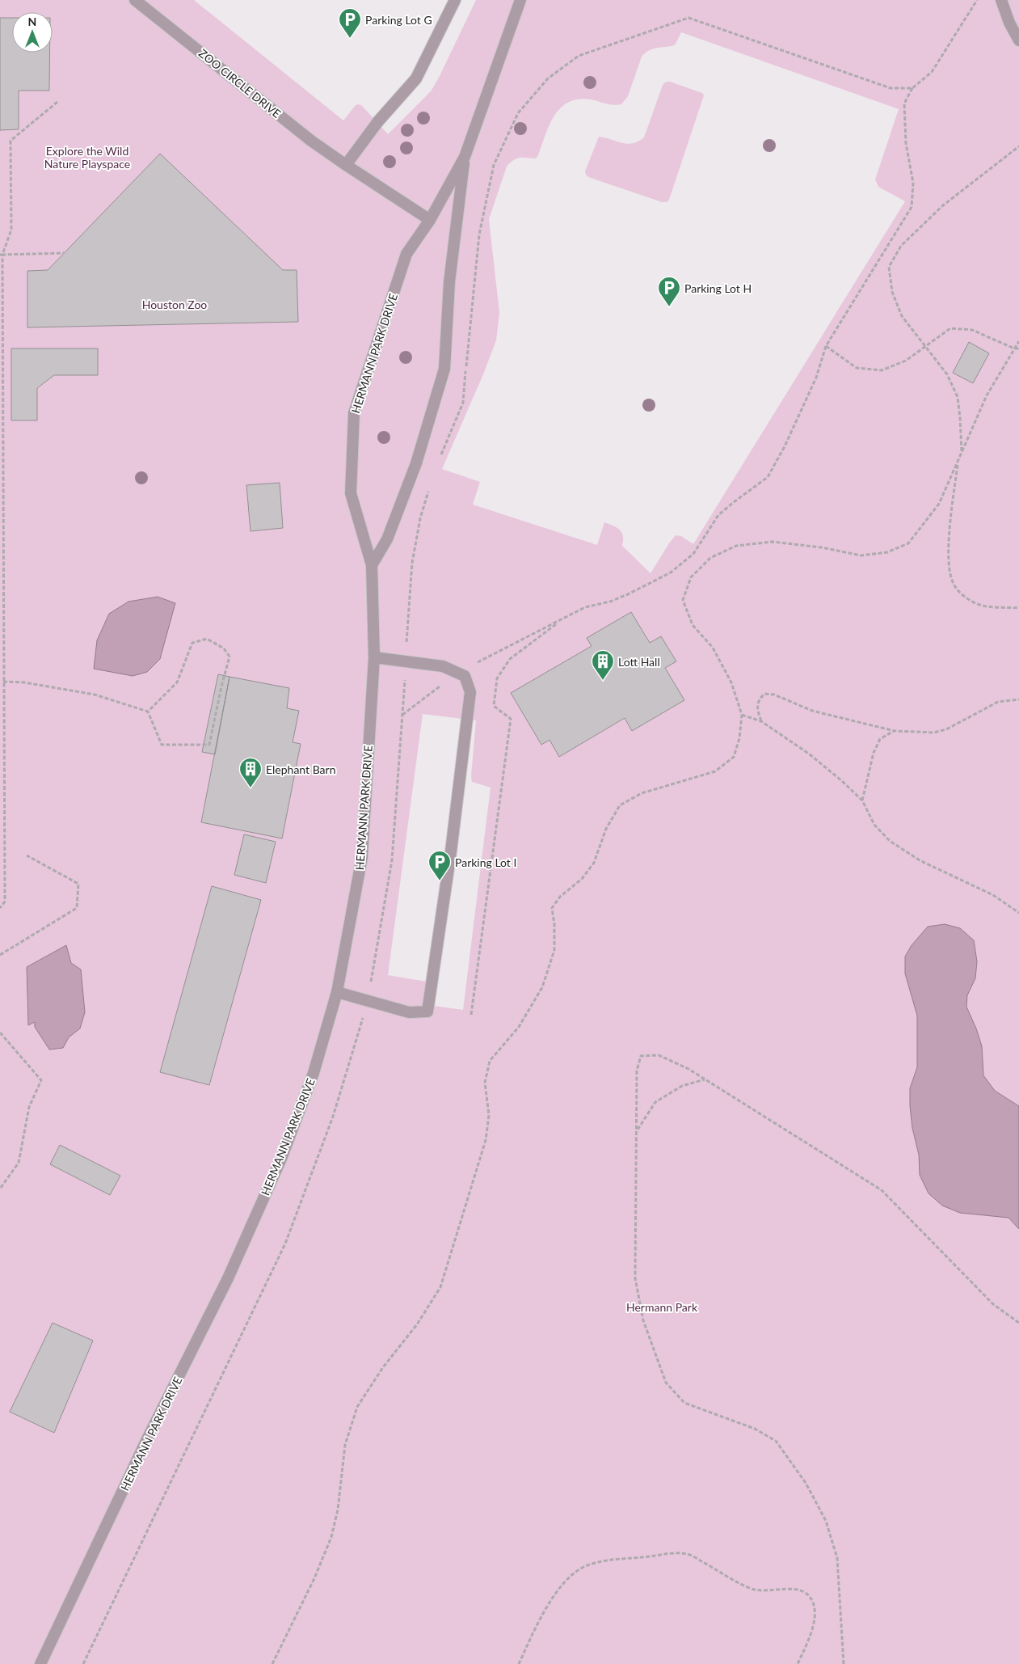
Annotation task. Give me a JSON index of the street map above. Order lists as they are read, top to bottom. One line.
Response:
{"streets":{"street":["ZOO CIRCLE DRIVE","HERMANN PARK DRIVE"]},"crossings":[["ZOO CIRCLE DRIVE","HERMANN PARK DRIVE"]],"parks":["Explore the Wild Nature Playspace","Houston Zoo","Hermann Park"],"places":{"parking":["Parking Lot G","Parking Lot H","Parking Lot I"],"building":["Lott Hall","Elephant Barn"]},"north":"top"}
